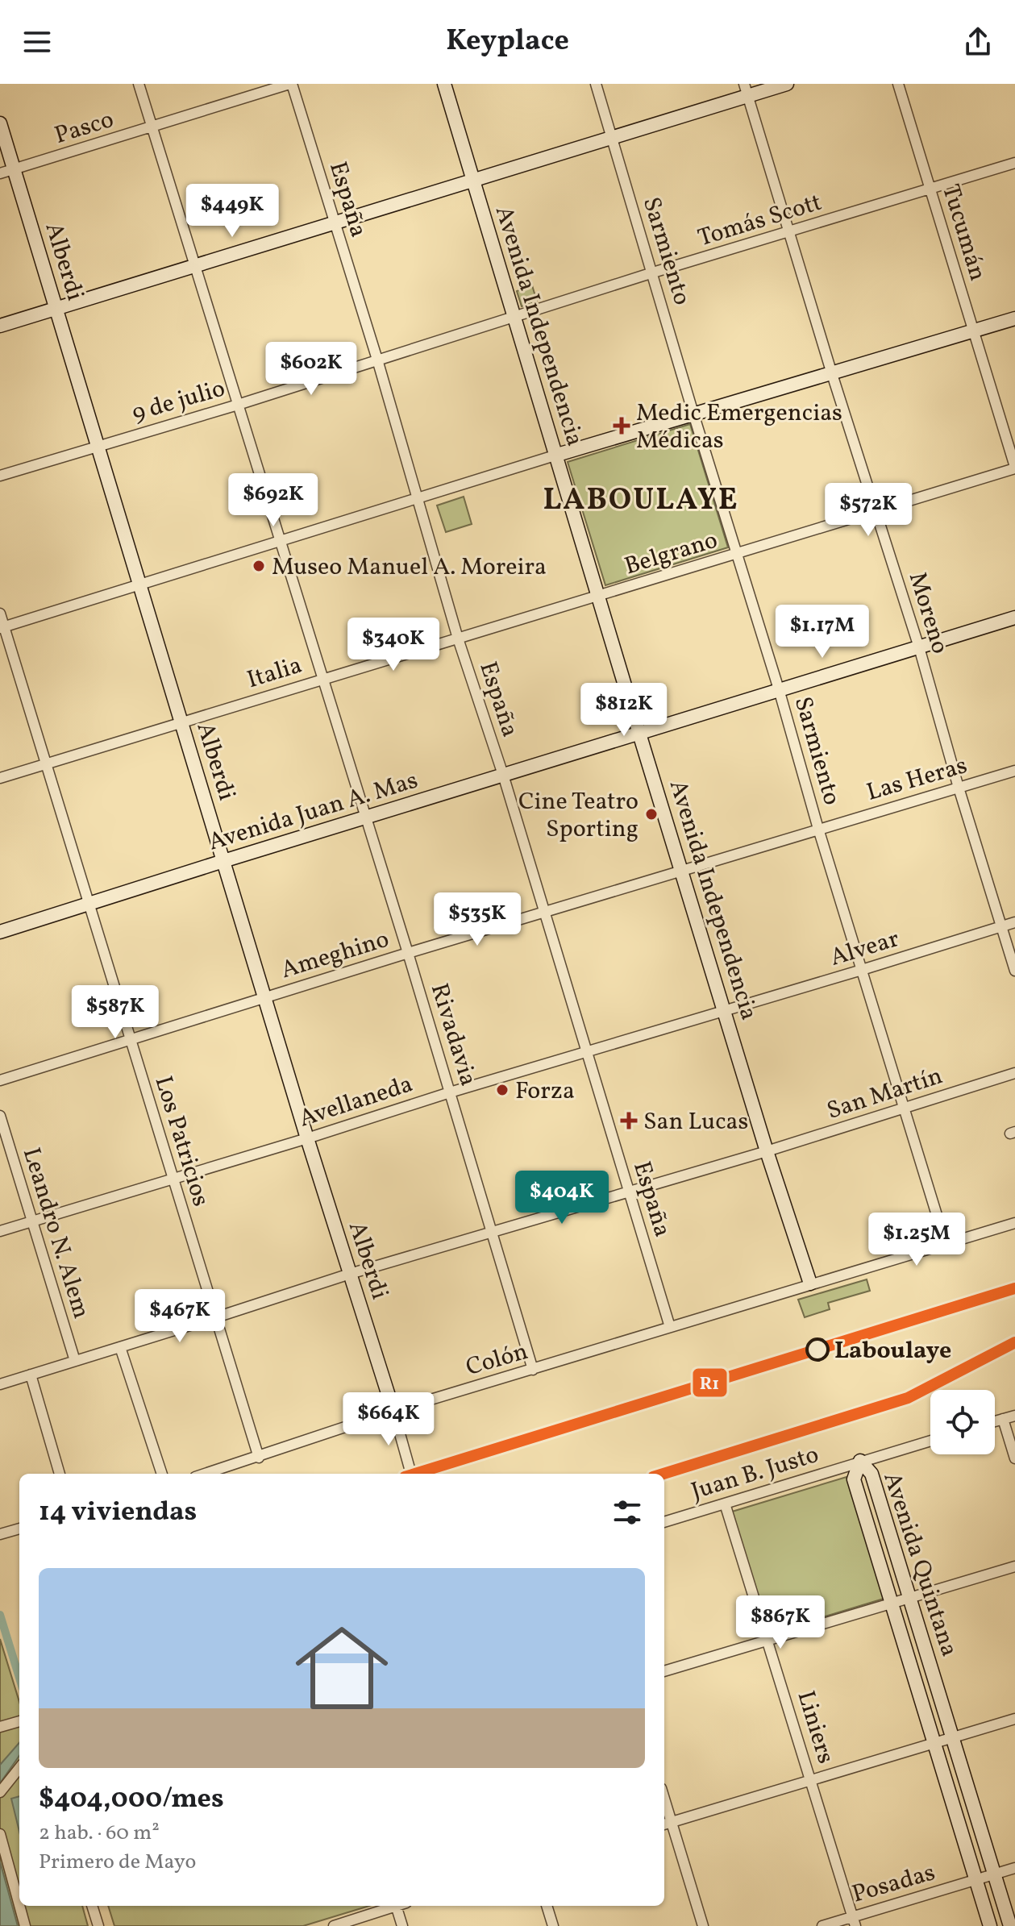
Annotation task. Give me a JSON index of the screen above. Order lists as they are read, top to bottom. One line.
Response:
{"streets":{"main road":["Alberdi","Avenida Independencia","Avenida Juan A. Mas","Avenida Quintana"],"street":["Pasco","España","Tomás Scott","Tucumán","Sarmiento","9 de julio","Belgrano","Moreno","Italia","Las Heras","Alvear","Ameghino","Rivadavia","San Martín","Avellaneda","Los Patricios","Leandro N. Alem","Colón","Juan B. Justo","Liniers","Posadas"]},"crossings":[["Pasco","España"],["Pasco","Alberdi"],["Pasco","Rivadavia"],["España","9 de julio"],["España","Italia"],["España","Avenida Juan A. Mas"],["España","Ameghino"],["España","San Martín"],["España","Avellaneda"],["España","Colón"],["Tomás Scott","Tucumán"],["Tomás Scott","Sarmiento"],["Tomás Scott","Avenida Independencia"],["Tomás Scott","9 de julio"],["Tomás Scott","Moreno"],["Tucumán","Belgrano"],["Sarmiento","Belgrano"],["Sarmiento","Las Heras"],["Sarmiento","Avenida Juan A. Mas"],["Sarmiento","Alvear"],["Sarmiento","San Martín"],["Sarmiento","Colón"],["Alberdi","9 de julio"],["Alberdi","Italia"],["Alberdi","Avenida Juan A. Mas"],["Alberdi","Ameghino"],["Alberdi","San Martín"],["Alberdi","Avellaneda"],["Alberdi","Colón"],["Avenida Independencia","9 de julio"],["Avenida Independencia","Belgrano"],["Avenida Independencia","Italia"],["Avenida Independencia","Las Heras"],["Avenida Independencia","Avenida Juan A. Mas"],["Avenida Independencia","Alvear"],["Avenida Independencia","Ameghino"],["Avenida Independencia","San Martín"],["Avenida Independencia","Avellaneda"],["Avenida Independencia","Colón"],["9 de julio","Rivadavia"],["Belgrano","Moreno"],["Belgrano","Italia"],["Moreno","Las Heras"],["Moreno","Avenida Juan A. Mas"],["Moreno","Alvear"],["Italia","Rivadavia"],["Italia","Los Patricios"],["Las Heras","Ameghino"],["Avenida Juan A. Mas","Rivadavia"],["Avenida Juan A. Mas","Los Patricios"],["Alvear","Avellaneda"],["Ameghino","Rivadavia"],["Ameghino","Los Patricios"],["Rivadavia","San Martín"],["Rivadavia","Avellaneda"],["Rivadavia","Colón"],["San Martín","Los Patricios"],["San Martín","Leandro N. Alem"],["Avellaneda","Los Patricios"],["Avellaneda","Leandro N. Alem"],["Los Patricios","Colón"],["Juan B. Justo","Avenida Quintana"],["Juan B. Justo","Liniers"],["Avenida Quintana","Posadas"],["Liniers","Posadas"]],"districts":["LABOULAYE"],"places":{"health":["Medic Emergencias Médicas","San Lucas"],"other":["Museo Manuel A. Moreira","Cine Teatro Sporting","Forza","Laboulaye"]},"lines":["transit line R1"],"page":{"header":"Keyplace","price":["$449K","$602K","$692K","$572K","$1.17M","$340K","$812K","$535K","$587K","$404K","$1.25M","$467K","$664K","$867K"],"heading":"14 viviendas","list":[{"name":"$404,000/mes","note":"2 hab. · 60 m² · Primero de Mayo"}]}}
